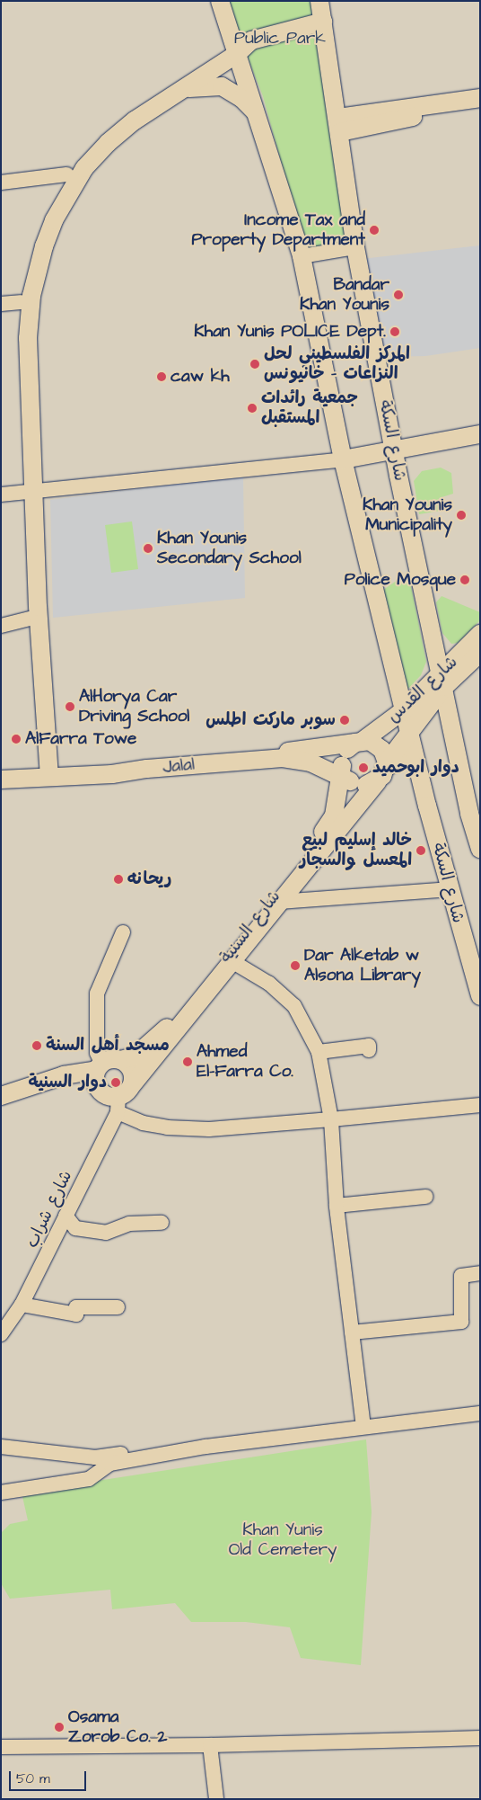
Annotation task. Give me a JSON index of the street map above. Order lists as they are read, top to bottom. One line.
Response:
{"streets":{"main road":["شارع السكة","شارع القدس","Jalal","شارع السنية"],"street":["شارع شراب"]},"crossings":[["شارع السكة","شارع القدس"],["شارع القدس","Jalal"],["شارع القدس","شارع السنية"],["Jalal","شارع السنية"],["شارع السنية","شارع شراب"]],"parks":["Public Park","Khan Yunis Old Cemetery"],"places":["Income Tax and Property Department","Bandar Khan Younis","Khan Yunis POLICE Dept.","المركز الفلسطيني لحل النزاعات - خانيونس","caw kh","جمعية رائدات المستقبل","Khan Younis Municipality","Khan Younis Secondary School","Police Mosque","AlHorya Car Driving School","سوبر ماركت اطلس","AlFarra Towe","دوار ابوحميد","خالد إسليم لبيع المعسل والسجار","ريحانه","Dar Alketab w Alsona Library","مسجد أهل السنة","Ahmed El-Farra Co.","دوار السنية","Osama Zorob Co. 2"],"scale_bar":"50 m"}
